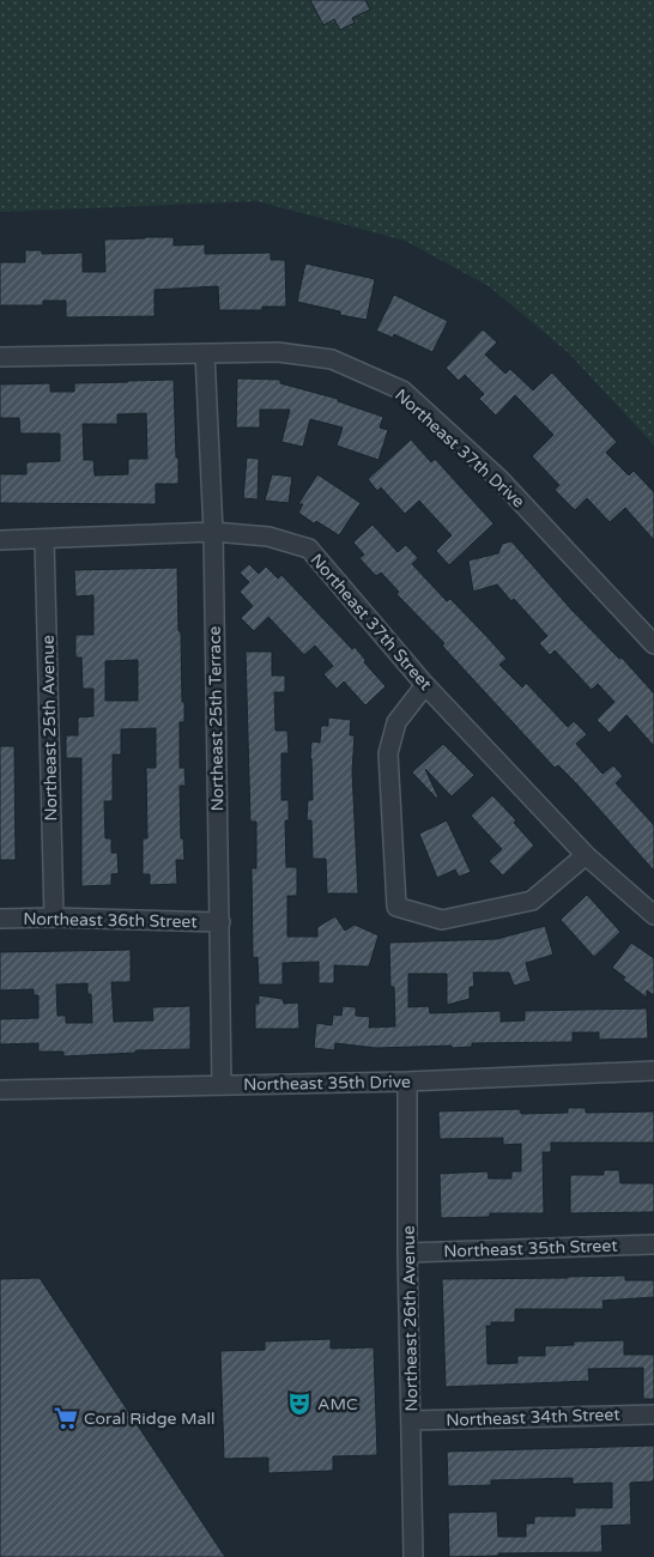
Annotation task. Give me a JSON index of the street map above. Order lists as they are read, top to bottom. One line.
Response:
{"streets":{"street":["Northeast 37th Drive","Northeast 37th Street","Northeast 25th Terrace","Northeast 25th Avenue","Northeast 36th Street","Northeast 35th Drive","Northeast 35th Street","Northeast 26th Avenue","Northeast 34th Street"]},"crossings":[["Northeast 37th Drive","Northeast 25th Terrace"],["Northeast 37th Street","Northeast 25th Terrace"],["Northeast 37th Street","Northeast 25th Avenue"],["Northeast 25th Terrace","Northeast 36th Street"],["Northeast 25th Terrace","Northeast 35th Drive"],["Northeast 25th Avenue","Northeast 36th Street"],["Northeast 35th Drive","Northeast 26th Avenue"],["Northeast 35th Street","Northeast 26th Avenue"],["Northeast 26th Avenue","Northeast 34th Street"]],"places":{"theatre":["AMC"],"supermarket":["Coral Ridge Mall"]}}
